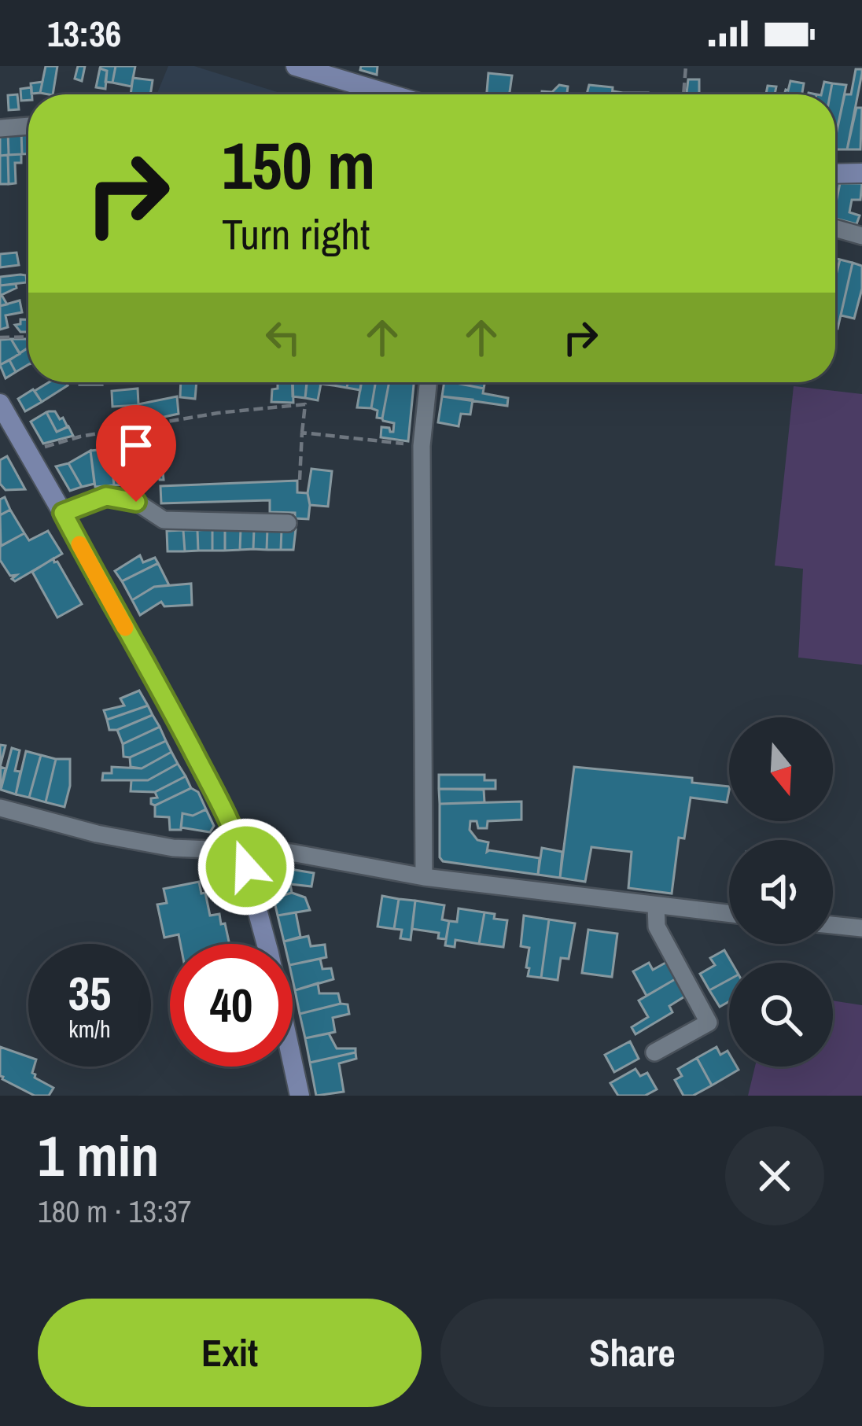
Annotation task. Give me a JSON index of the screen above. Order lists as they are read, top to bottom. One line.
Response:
{"north":"bottom","page":{"status":"13:36","turn":["150 m","Turn right"],"speed":"35 km/h","limit":"40","heading":["1 min","180 m · 13:37"],"buttons":["Exit","Share"]}}
